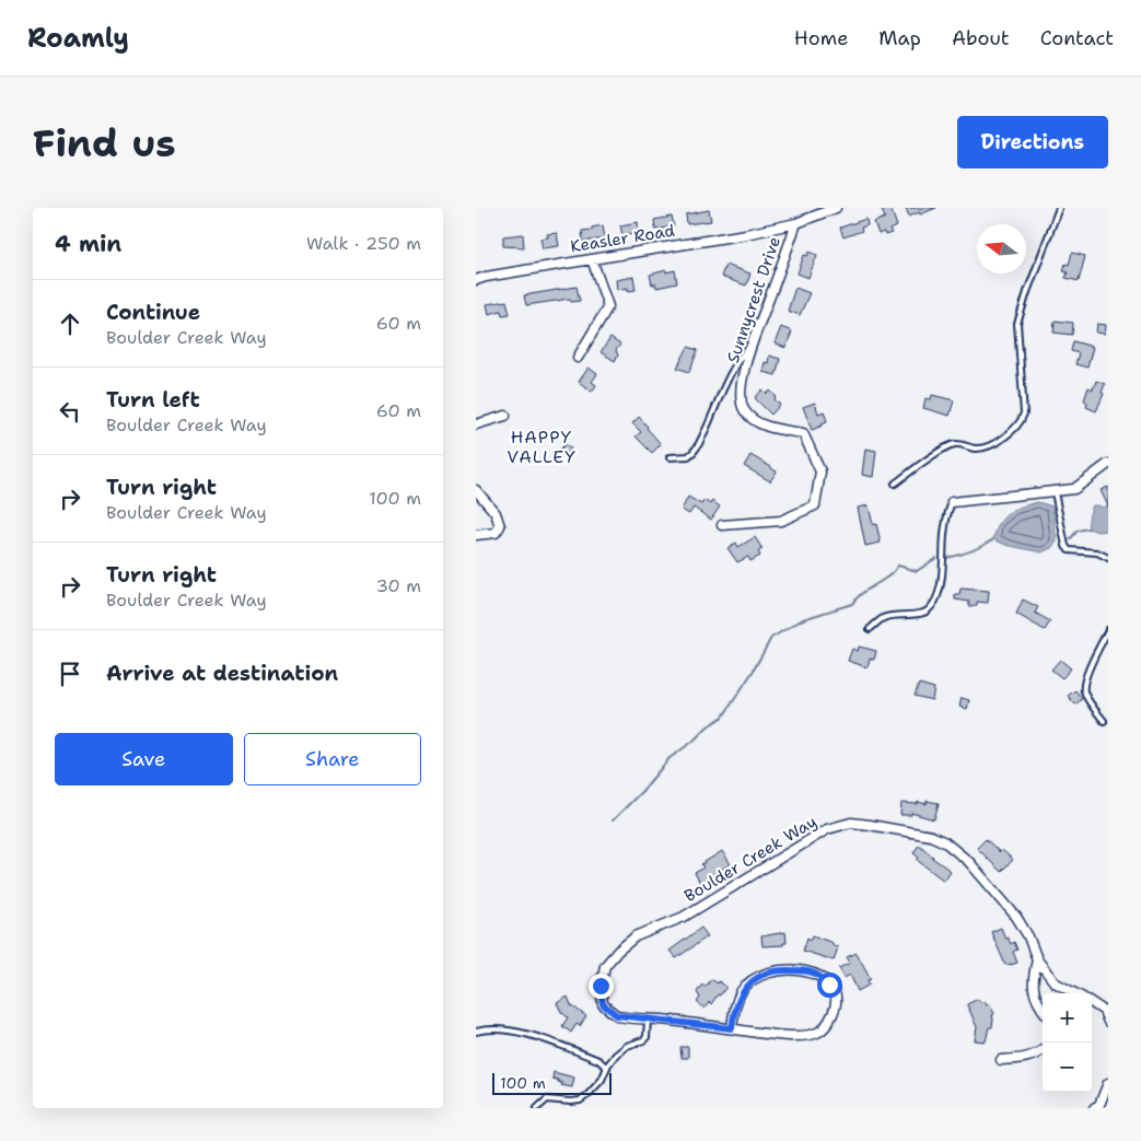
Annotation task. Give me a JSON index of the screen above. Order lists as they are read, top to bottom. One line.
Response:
{"streets":{"street":["Keasler Road","Sunnycrest Drive","Boulder Creek Way"]},"crossings":[["Keasler Road","Sunnycrest Drive"]],"districts":["HAPPY VALLEY"],"scale_bar":"100 m","north":"left","page":{"header":"Roamly","nav":["Home","Map","About","Contact"],"buttons":["Directions",["Save","Share"]],"title":"Find us","heading":["4 min","Walk · 250 m"],"list":[["Continue","Boulder Creek Way","60 m"],["Turn left","Boulder Creek Way","60 m"],["Turn right","Boulder Creek Way","100 m"],["Turn right","Boulder Creek Way","30 m"],"Arrive at destination"],"map_buttons":["+","−"],"scale":"100 m"}}
